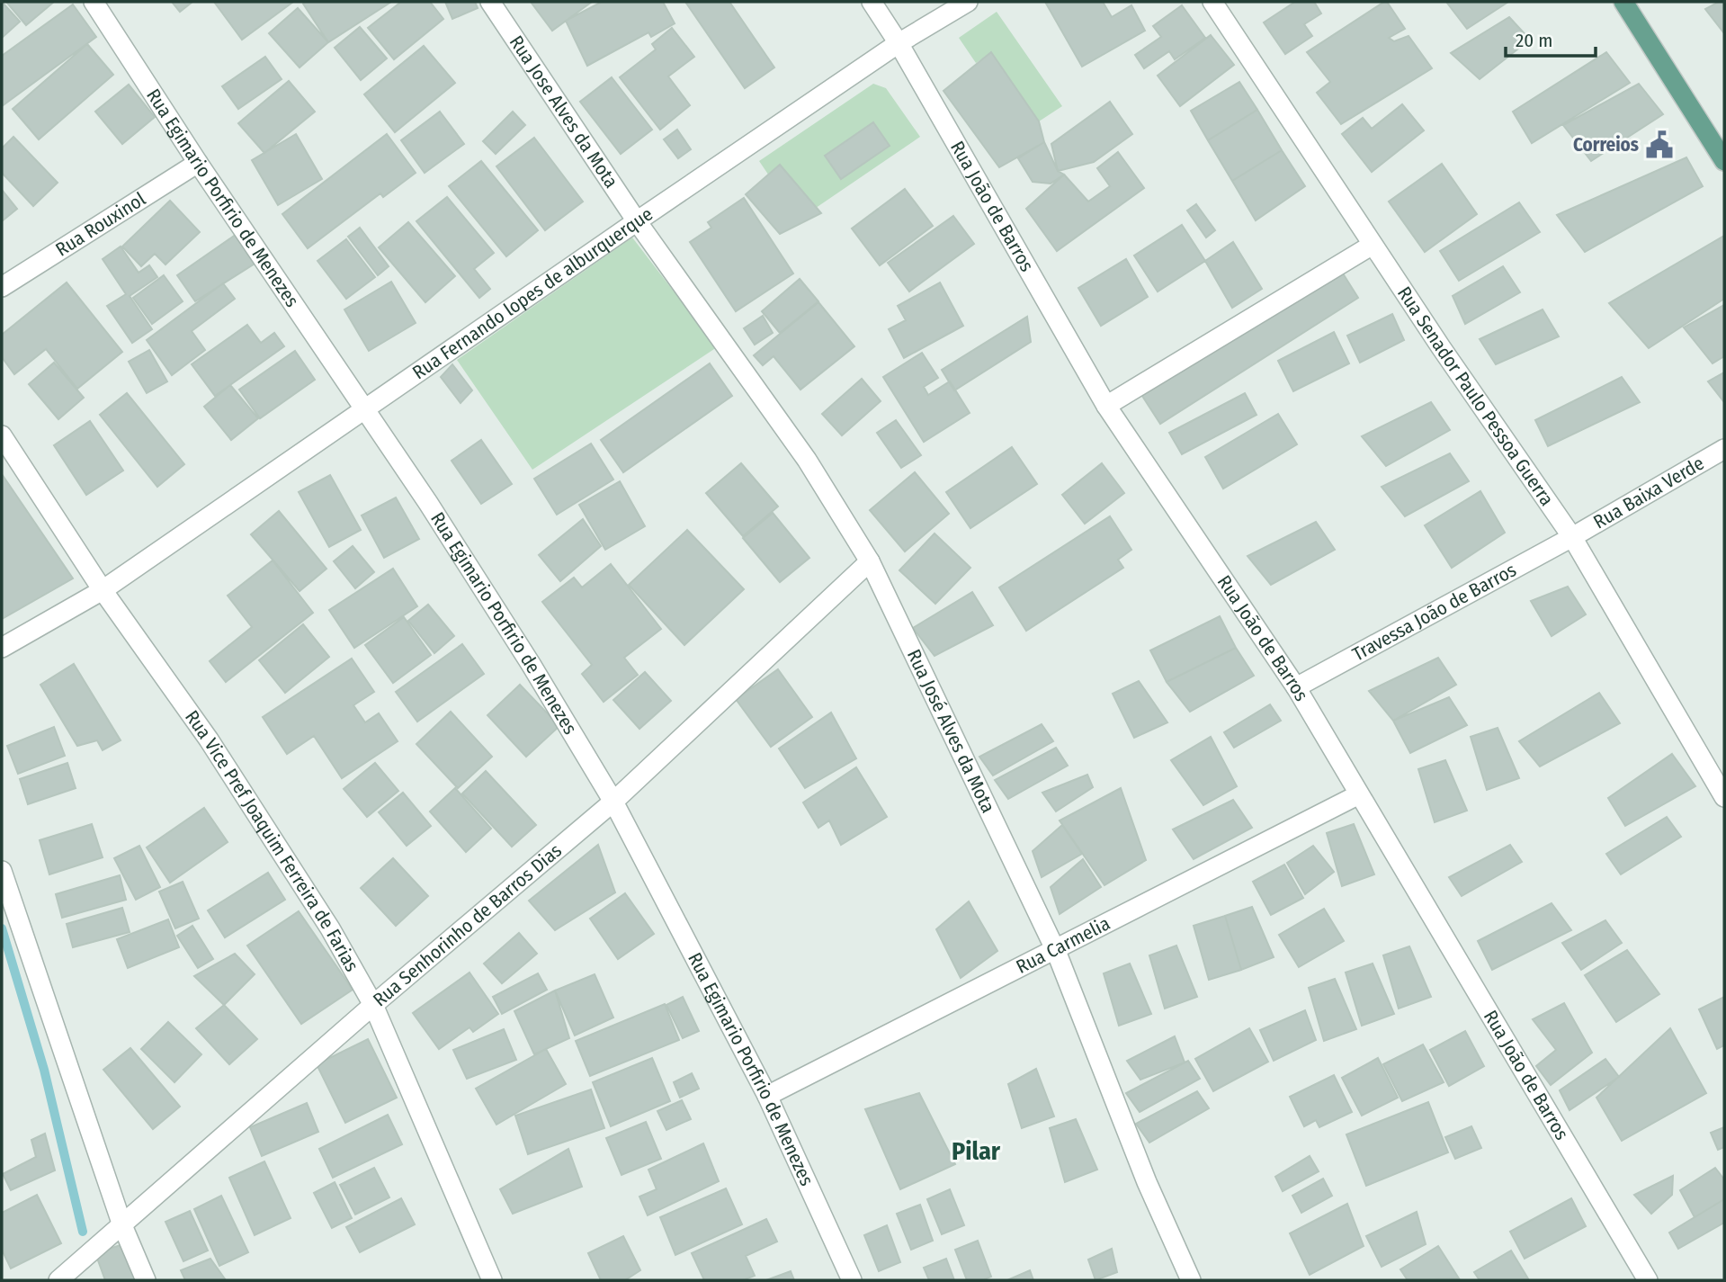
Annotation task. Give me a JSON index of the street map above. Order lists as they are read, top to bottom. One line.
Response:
{"streets":{"street":["Rua Jose Alves da Mota","Rua Egimario Porfirio de Menezes","Rua João de Barros","Rua Rouxinol","Rua Fernando lopes de alburquerque","Rua Senador Paulo Pessoa Guerra","Rua Baixa Verde","Travessa João de Barros","Rua José Alves da Mota","Rua Vice Pref Joaquim Ferreira de Farias","Rua Senhorinho de Barros Dias","Rua Carmelia"]},"crossings":[["Rua Jose Alves da Mota","Rua Fernando lopes de alburquerque"],["Rua Jose Alves da Mota","Rua José Alves da Mota"],["Rua Egimario Porfirio de Menezes","Rua Rouxinol"],["Rua Egimario Porfirio de Menezes","Rua Fernando lopes de alburquerque"],["Rua Egimario Porfirio de Menezes","Rua Senhorinho de Barros Dias"],["Rua Egimario Porfirio de Menezes","Rua Carmelia"],["Rua João de Barros","Rua Fernando lopes de alburquerque"],["Rua João de Barros","Travessa João de Barros"],["Rua João de Barros","Rua Carmelia"],["Rua Fernando lopes de alburquerque","Rua José Alves da Mota"],["Rua Fernando lopes de alburquerque","Rua Vice Pref Joaquim Ferreira de Farias"],["Rua Senador Paulo Pessoa Guerra","Rua Baixa Verde"],["Rua Senador Paulo Pessoa Guerra","Travessa João de Barros"],["Rua Baixa Verde","Travessa João de Barros"],["Rua José Alves da Mota","Rua Senhorinho de Barros Dias"],["Rua José Alves da Mota","Rua Carmelia"],["Rua Vice Pref Joaquim Ferreira de Farias","Rua Senhorinho de Barros Dias"]],"districts":["Pilar"],"places":{"public building":["Correios"]},"scale_bar":"20 m"}
